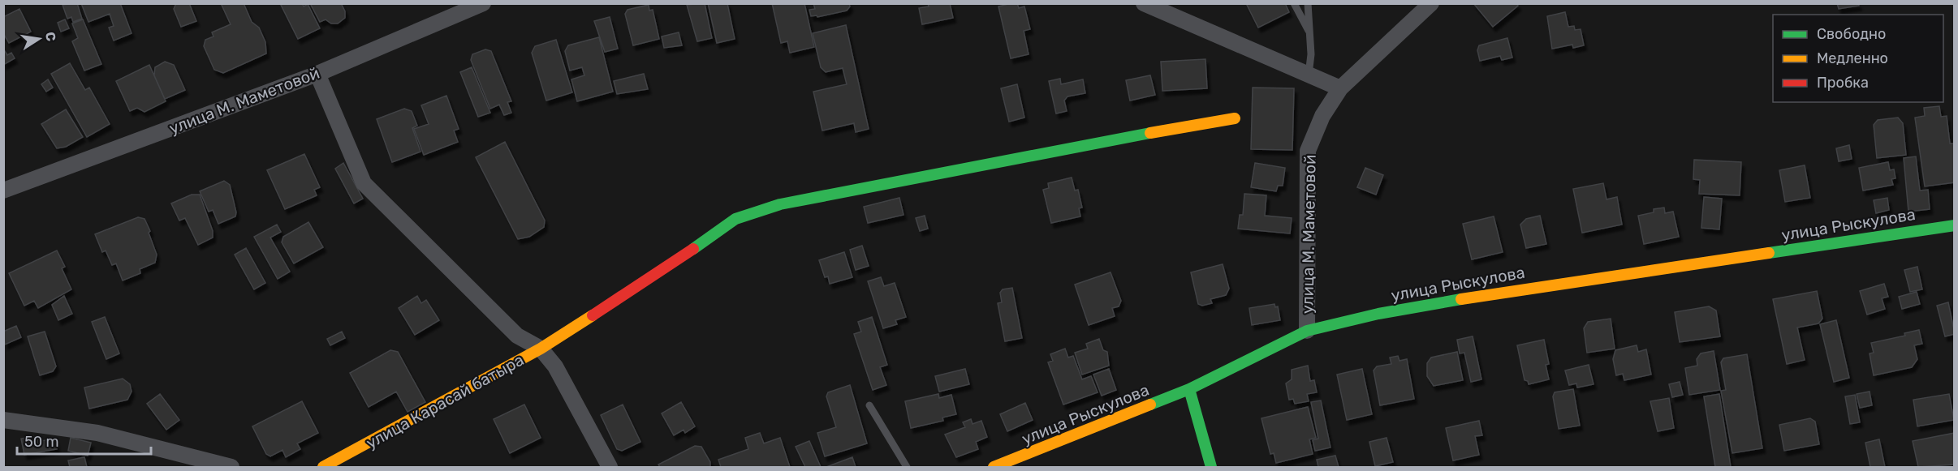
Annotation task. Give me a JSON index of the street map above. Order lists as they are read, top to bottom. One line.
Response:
{"streets":{"street":["улица М. Маметовой","улица Рыскулова","улица Карасай батыра"]},"crossings":[["улица М. Маметовой","улица Рыскулова"]],"legend":["Свободно","Медленно","Пробка"],"scale_bar":"50 m","north":"right"}
